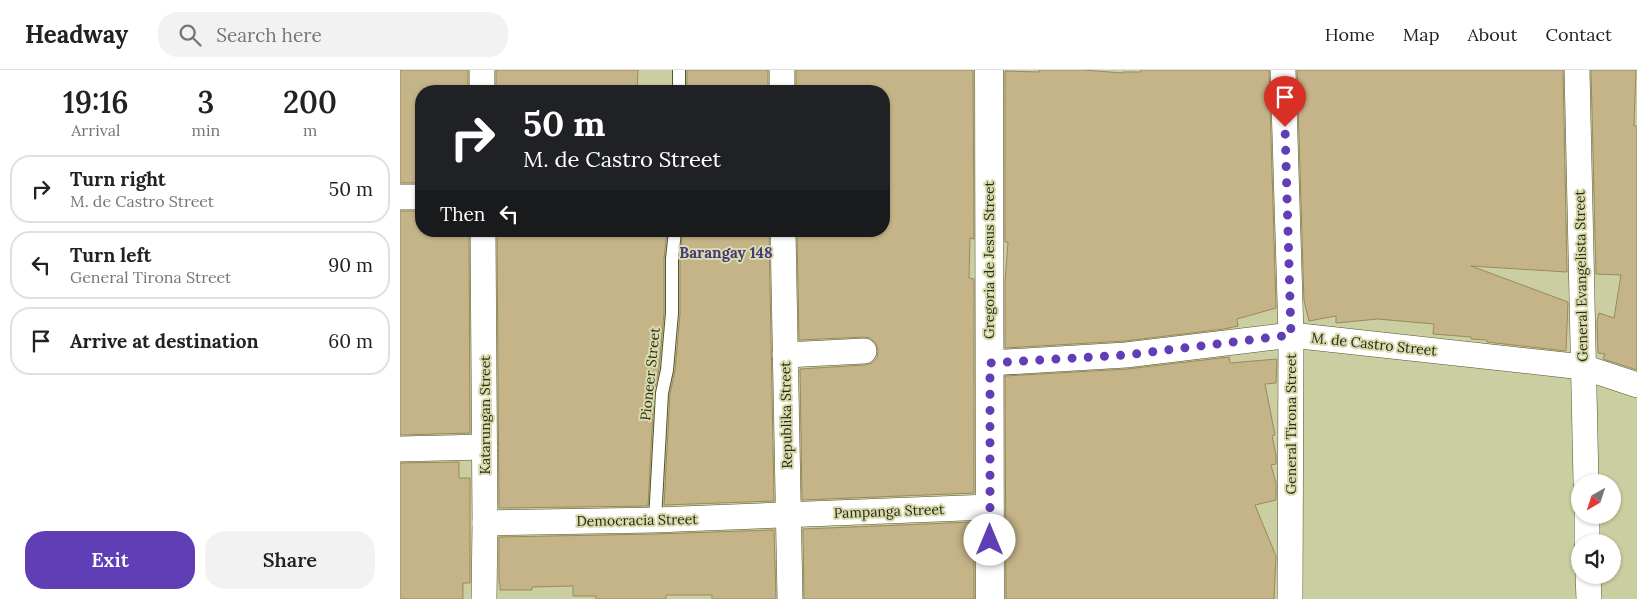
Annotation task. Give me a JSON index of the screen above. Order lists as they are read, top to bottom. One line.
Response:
{"streets":{"street":["Gregoria de Jesus Street","General Evangelista Street","M. de Castro Street","Katarungan Street","Republika Street","General Tirona Street","Pampanga Street","Democracia Street"],"lane":["Pioneer Street"]},"crossings":[["Gregoria de Jesus Street","M. de Castro Street"],["Gregoria de Jesus Street","Pampanga Street"],["General Evangelista Street","M. de Castro Street"],["M. de Castro Street","General Tirona Street"],["Pioneer Street","Democracia Street"],["Katarungan Street","Democracia Street"],["Republika Street","Pampanga Street"],["Republika Street","Democracia Street"],["Pampanga Street","Democracia Street"]],"districts":["Barangay 148"],"north":"bottom left","page":{"header":"Headway","search":"Search here","nav":["Home","Map","About","Contact"],"eta":["19:16","Arrival","3","min","200","m"],"turn":["50 m","M. de Castro Street"],"list":[{"name":"Turn right","note":"M. de Castro Street","value":"50 m"},{"name":"Turn left","note":"General Tirona Street","value":"90 m"},{"name":"Arrive at destination","value":"60 m"}],"then":"Then","buttons":["Exit","Share"]}}
